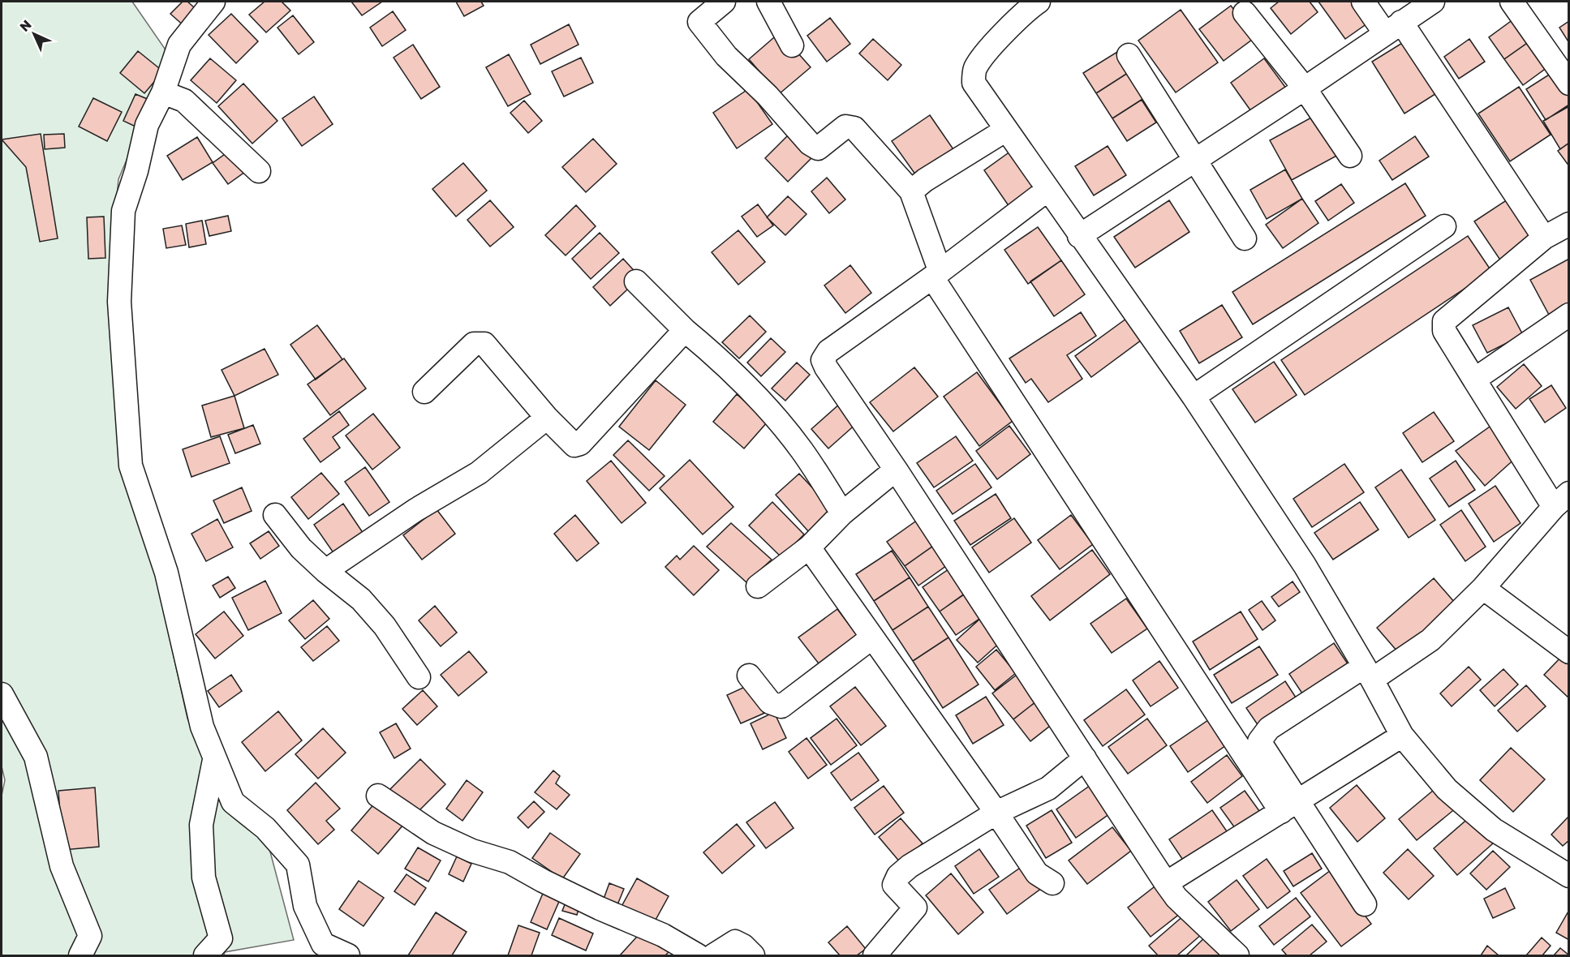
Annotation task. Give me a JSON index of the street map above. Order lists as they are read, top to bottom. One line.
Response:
{"north":"top left"}
